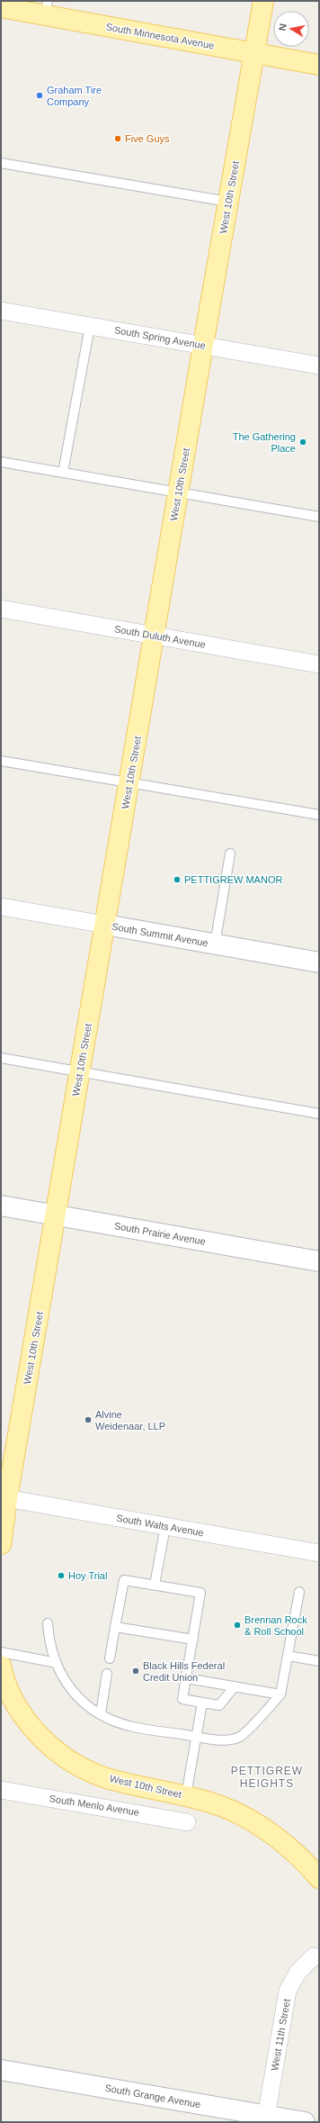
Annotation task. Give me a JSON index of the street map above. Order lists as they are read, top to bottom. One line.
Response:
{"streets":{"main road":["South Minnesota Avenue","West 10th Street"],"street":["South Spring Avenue","South Duluth Avenue","South Summit Avenue","South Prairie Avenue","South Walts Avenue","South Menlo Avenue","West 11th Street","South Grange Avenue"]},"crossings":[["South Minnesota Avenue","West 10th Street"],["West 10th Street","South Spring Avenue"],["West 10th Street","South Duluth Avenue"],["West 10th Street","South Summit Avenue"],["West 10th Street","South Prairie Avenue"],["West 10th Street","South Walts Avenue"],["West 11th Street","South Grange Avenue"]],"districts":["PETTIGREW HEIGHTS"],"places":["Graham Tire Company","Five Guys","The Gathering Place","PETTIGREW MANOR","Alvine Weidenaar, LLP","Hoy Trial","Brennan Rock & Roll School","Black Hills Federal Credit Union"],"north":"left"}
